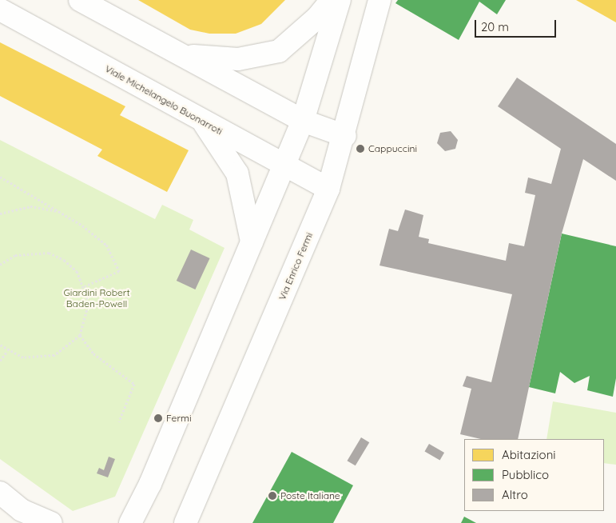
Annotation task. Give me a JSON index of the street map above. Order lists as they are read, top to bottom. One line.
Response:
{"streets":{"street":["Viale Michelangelo Buonarroti","Via Enrico Fermi"]},"crossings":[["Viale Michelangelo Buonarroti","Via Enrico Fermi"]],"parks":["Giardini Robert Baden-Powell"],"places":["Cappuccini","Fermi","Poste Italiane"],"legend":["Abitazioni","Pubblico","Altro"],"scale_bar":"20 m"}
